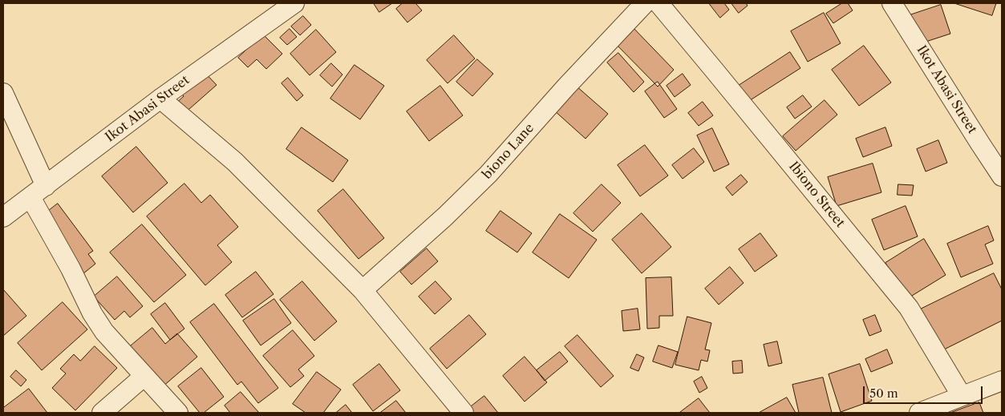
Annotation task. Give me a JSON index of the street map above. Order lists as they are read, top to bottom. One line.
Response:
{"streets":{"street":["Ikot Abasi Street","biono Lane","Ibiono Street"]},"scale_bar":"50 m"}
